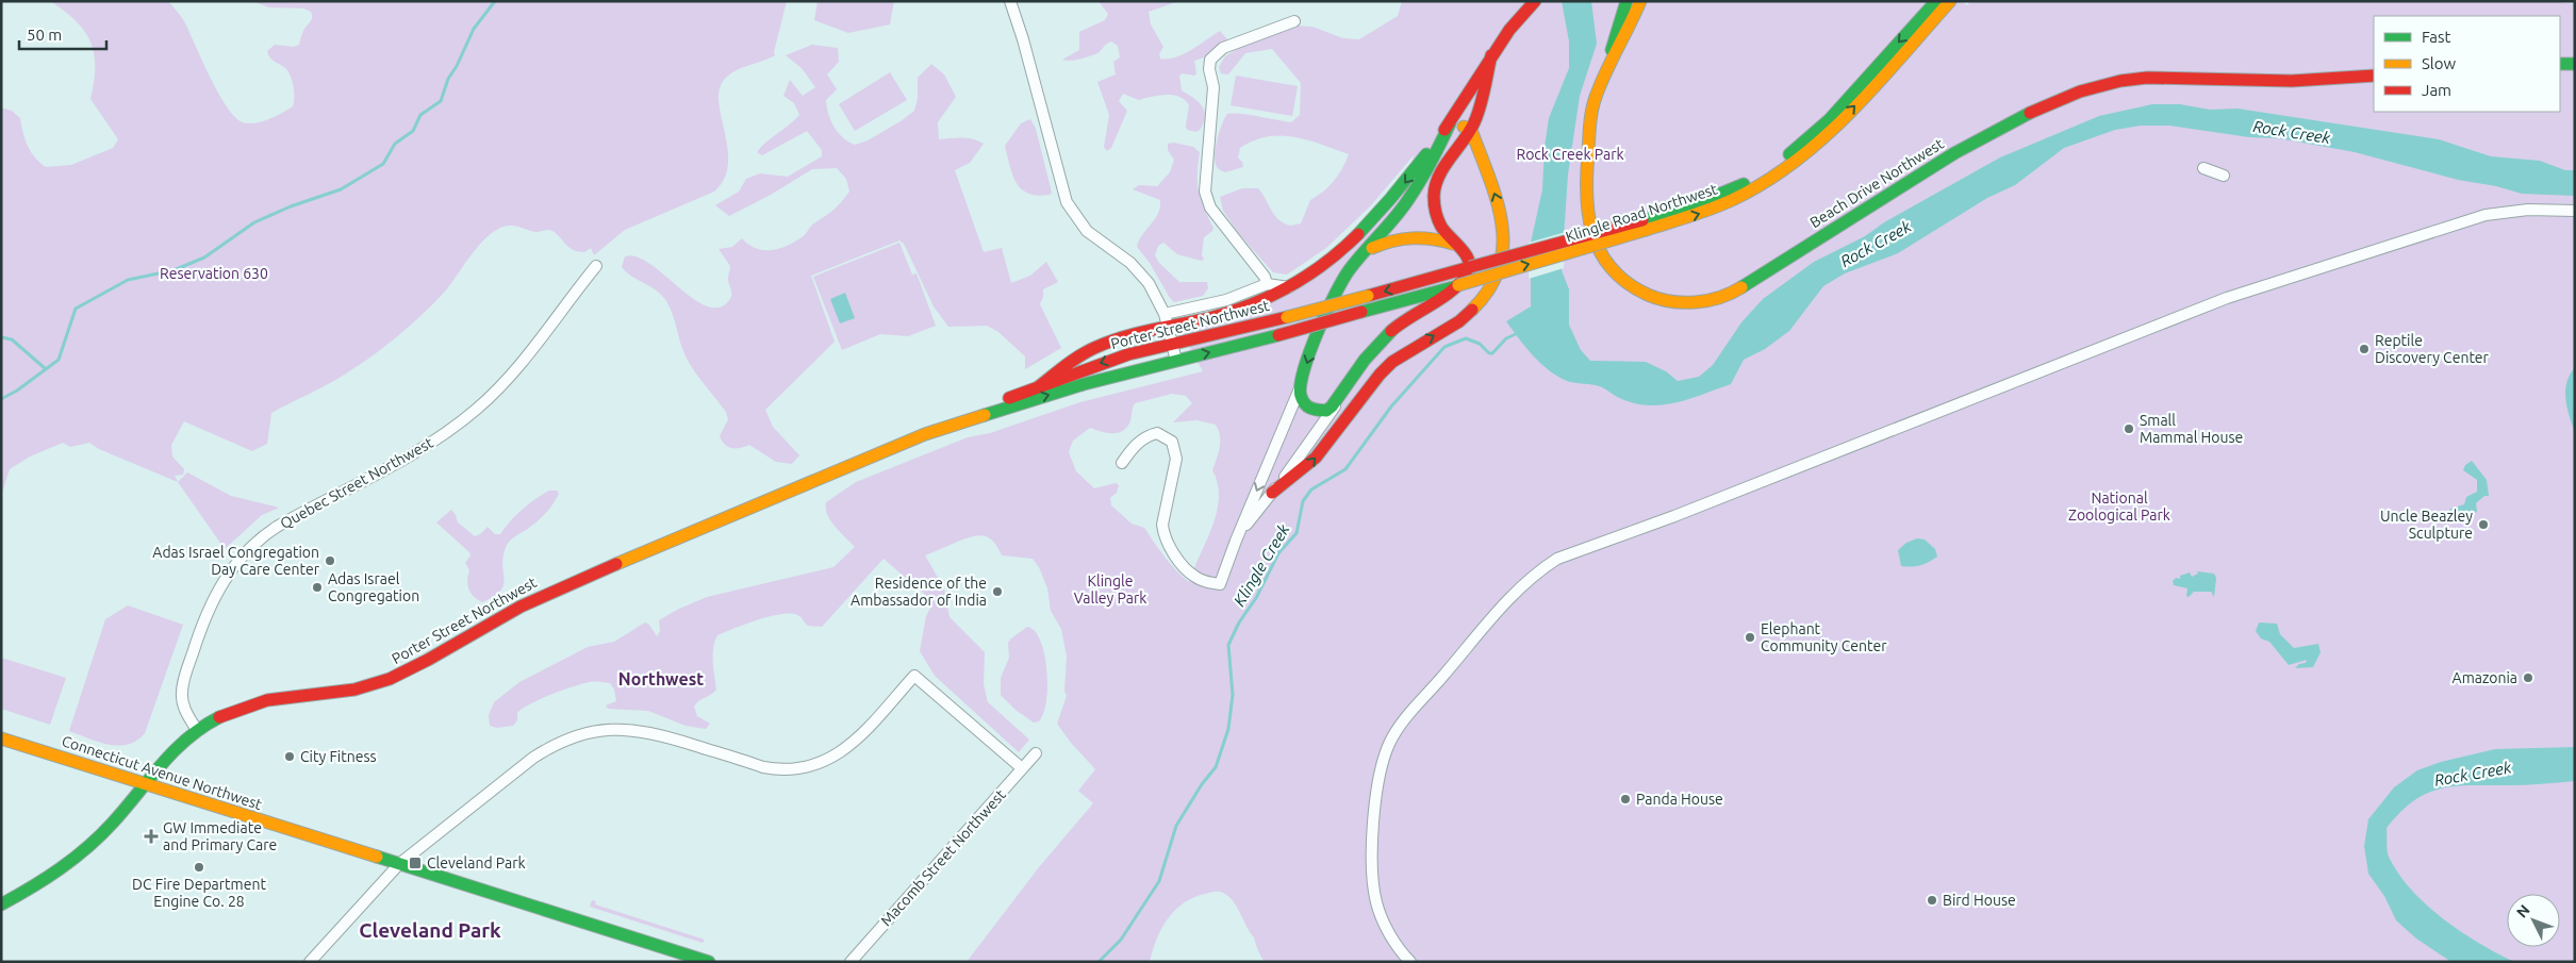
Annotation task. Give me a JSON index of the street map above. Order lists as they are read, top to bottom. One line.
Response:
{"streets":{"main road":["Beach Drive Northwest","Klingle Road Northwest","Porter Street Northwest","Connecticut Avenue Northwest"],"street":["Quebec Street Northwest","Macomb Street Northwest"]},"crossings":[["Klingle Road Northwest","Porter Street Northwest"],["Porter Street Northwest","Quebec Street Northwest"],["Porter Street Northwest","Connecticut Avenue Northwest"]],"districts":["Northwest","Cleveland Park"],"water":["Rock Creek","Klingle Creek"],"parks":["Rock Creek Park","Reservation 630","National Zoological Park","Klingle Valley Park"],"places":{"other":["Reptile Discovery Center","Small Mammal House","Uncle Beazley Sculpture","Adas Israel Congregation Day Care Center","Adas Israel Congregation","Residence of the Ambassador of India","Elephant Community Center","Amazonia","City Fitness","Panda House","DC Fire Department Engine Co. 28","Bird House"],"health":["GW Immediate and Primary Care"],"transit":["Cleveland Park"]},"legend":["Fast","Slow","Jam"],"scale_bar":"50 m","north":"top left"}
